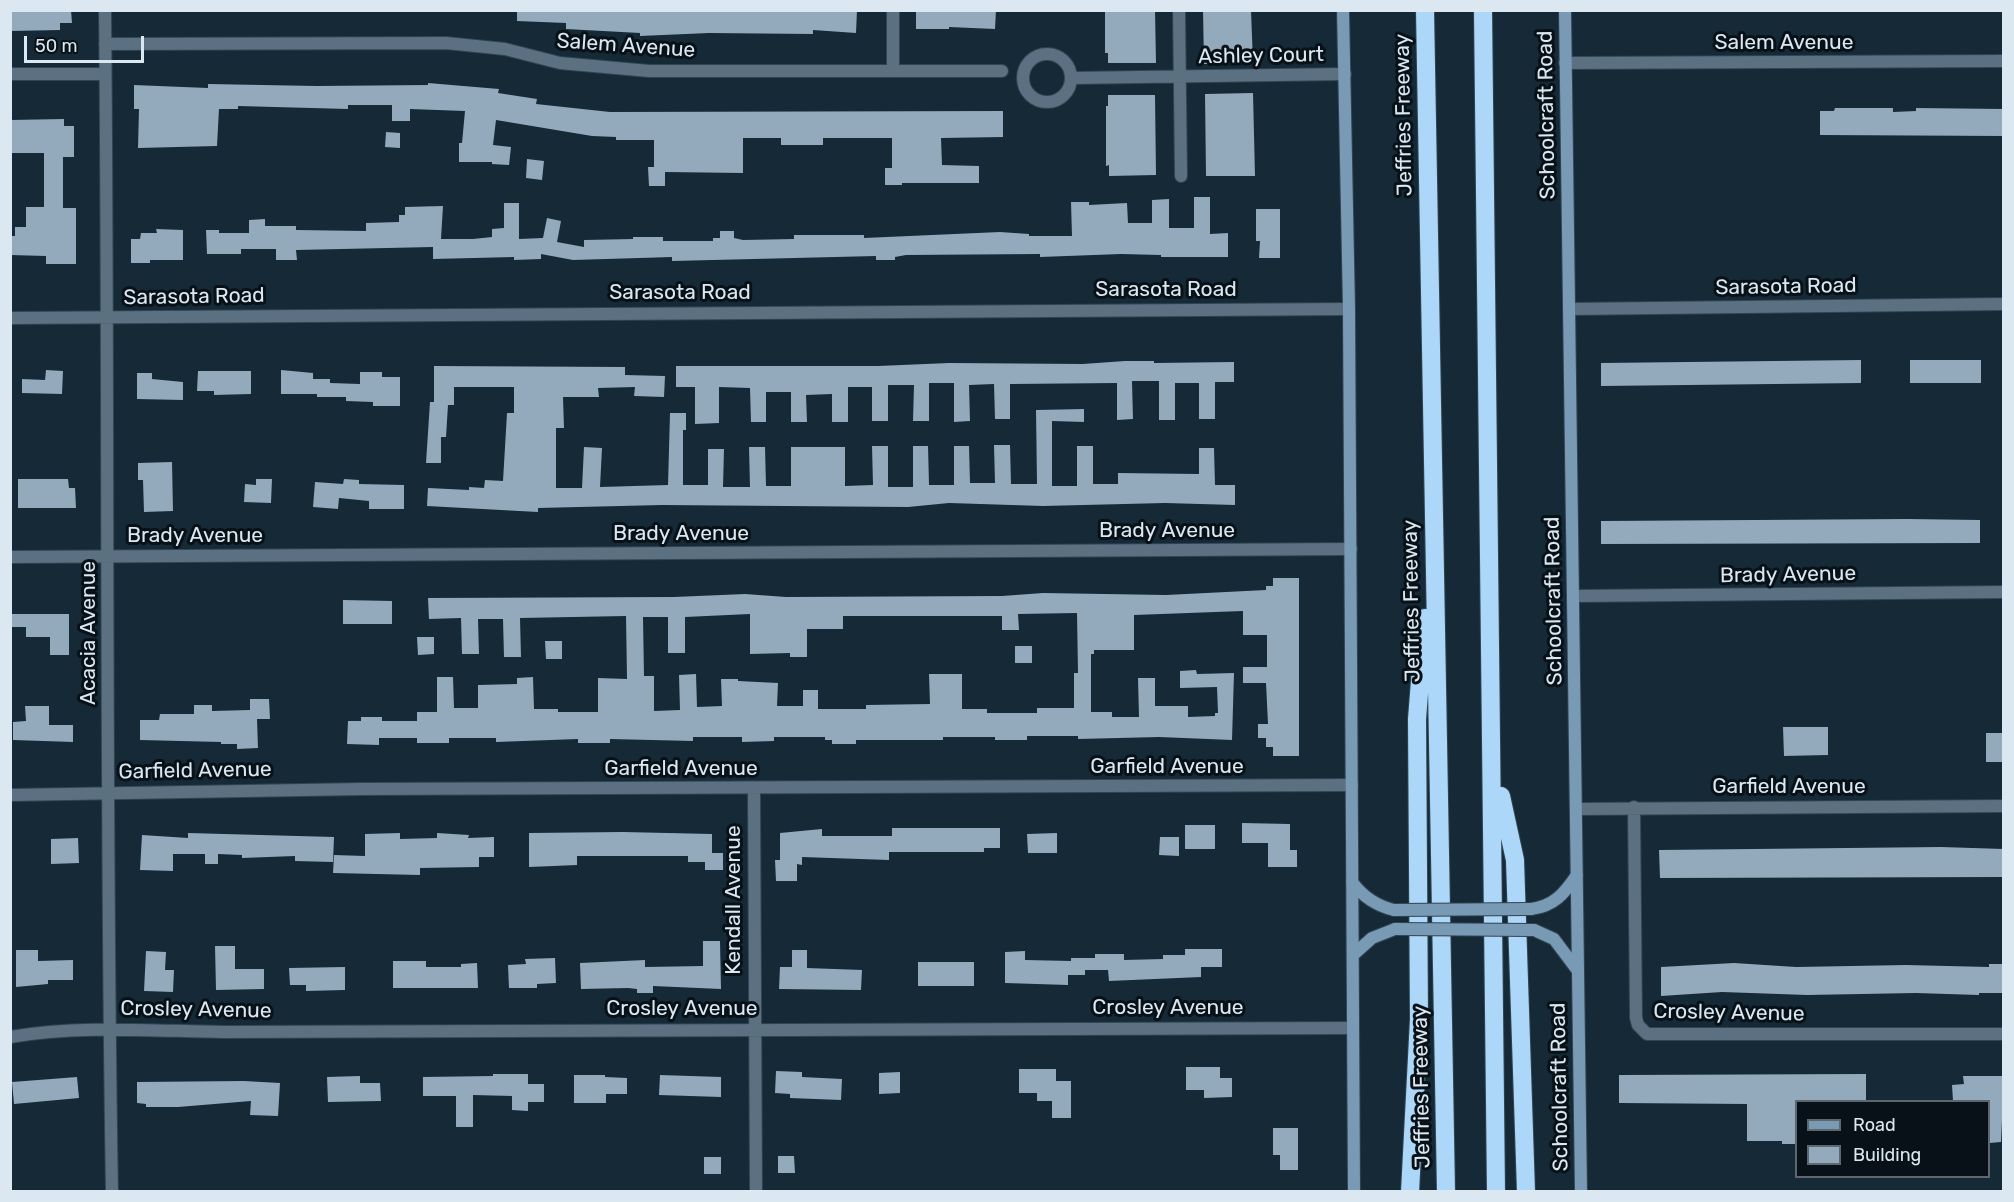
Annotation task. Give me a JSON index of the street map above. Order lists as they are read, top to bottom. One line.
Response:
{"streets":{"highway":["Jeffries Freeway"],"main road":["Schoolcraft Road"],"street":["Salem Avenue","Ashley Court","Sarasota Road","Brady Avenue","Acacia Avenue","Garfield Avenue","Kendall Avenue","Crosley Avenue"]},"crossings":[["Salem Avenue","Schoolcraft Road"],["Salem Avenue","Acacia Avenue"],["Schoolcraft Road","Sarasota Road"],["Schoolcraft Road","Brady Avenue"],["Schoolcraft Road","Garfield Avenue"],["Sarasota Road","Acacia Avenue"],["Brady Avenue","Acacia Avenue"],["Acacia Avenue","Garfield Avenue"],["Acacia Avenue","Crosley Avenue"],["Garfield Avenue","Kendall Avenue"],["Garfield Avenue","Crosley Avenue"],["Kendall Avenue","Crosley Avenue"]],"legend":["Road","Building"],"scale_bar":"50 m"}
